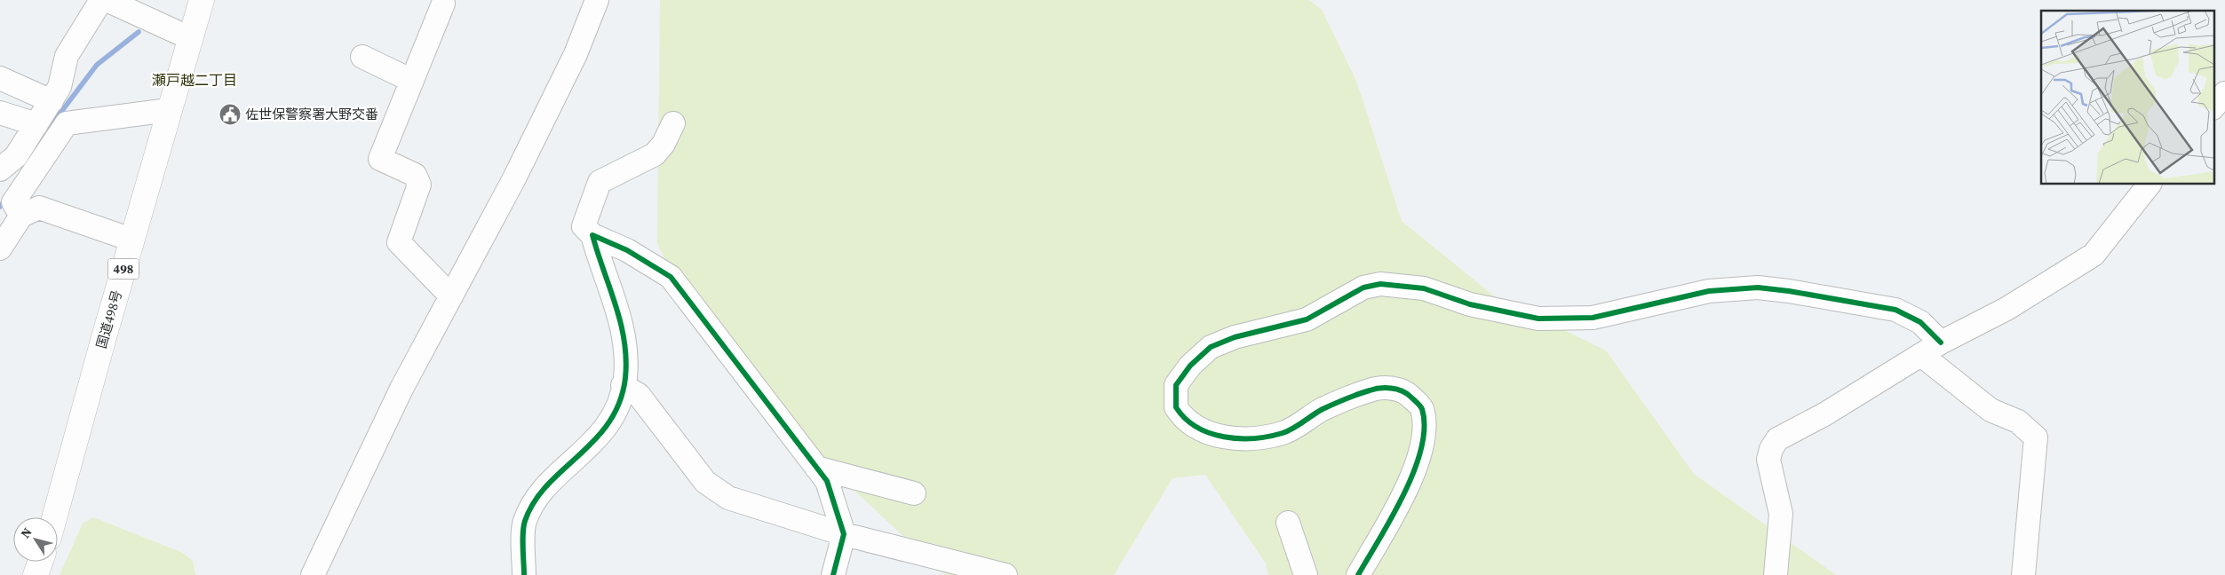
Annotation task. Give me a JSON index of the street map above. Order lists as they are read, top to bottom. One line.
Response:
{"streets":{"highway":["498","国道498号"]},"districts":["瀬戸越二丁目"],"places":{"public building":["佐世保警察署大野交番"]},"north":"top left"}
